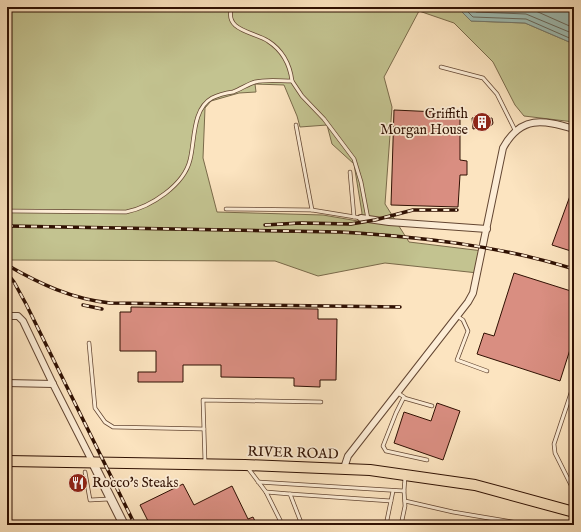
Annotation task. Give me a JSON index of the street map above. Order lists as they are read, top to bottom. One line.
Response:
{"streets":{"main road":["RIVER ROAD"]},"places":{"building":["Griffith Morgan House"],"restaurant":["Rocco's Steaks"]}}
